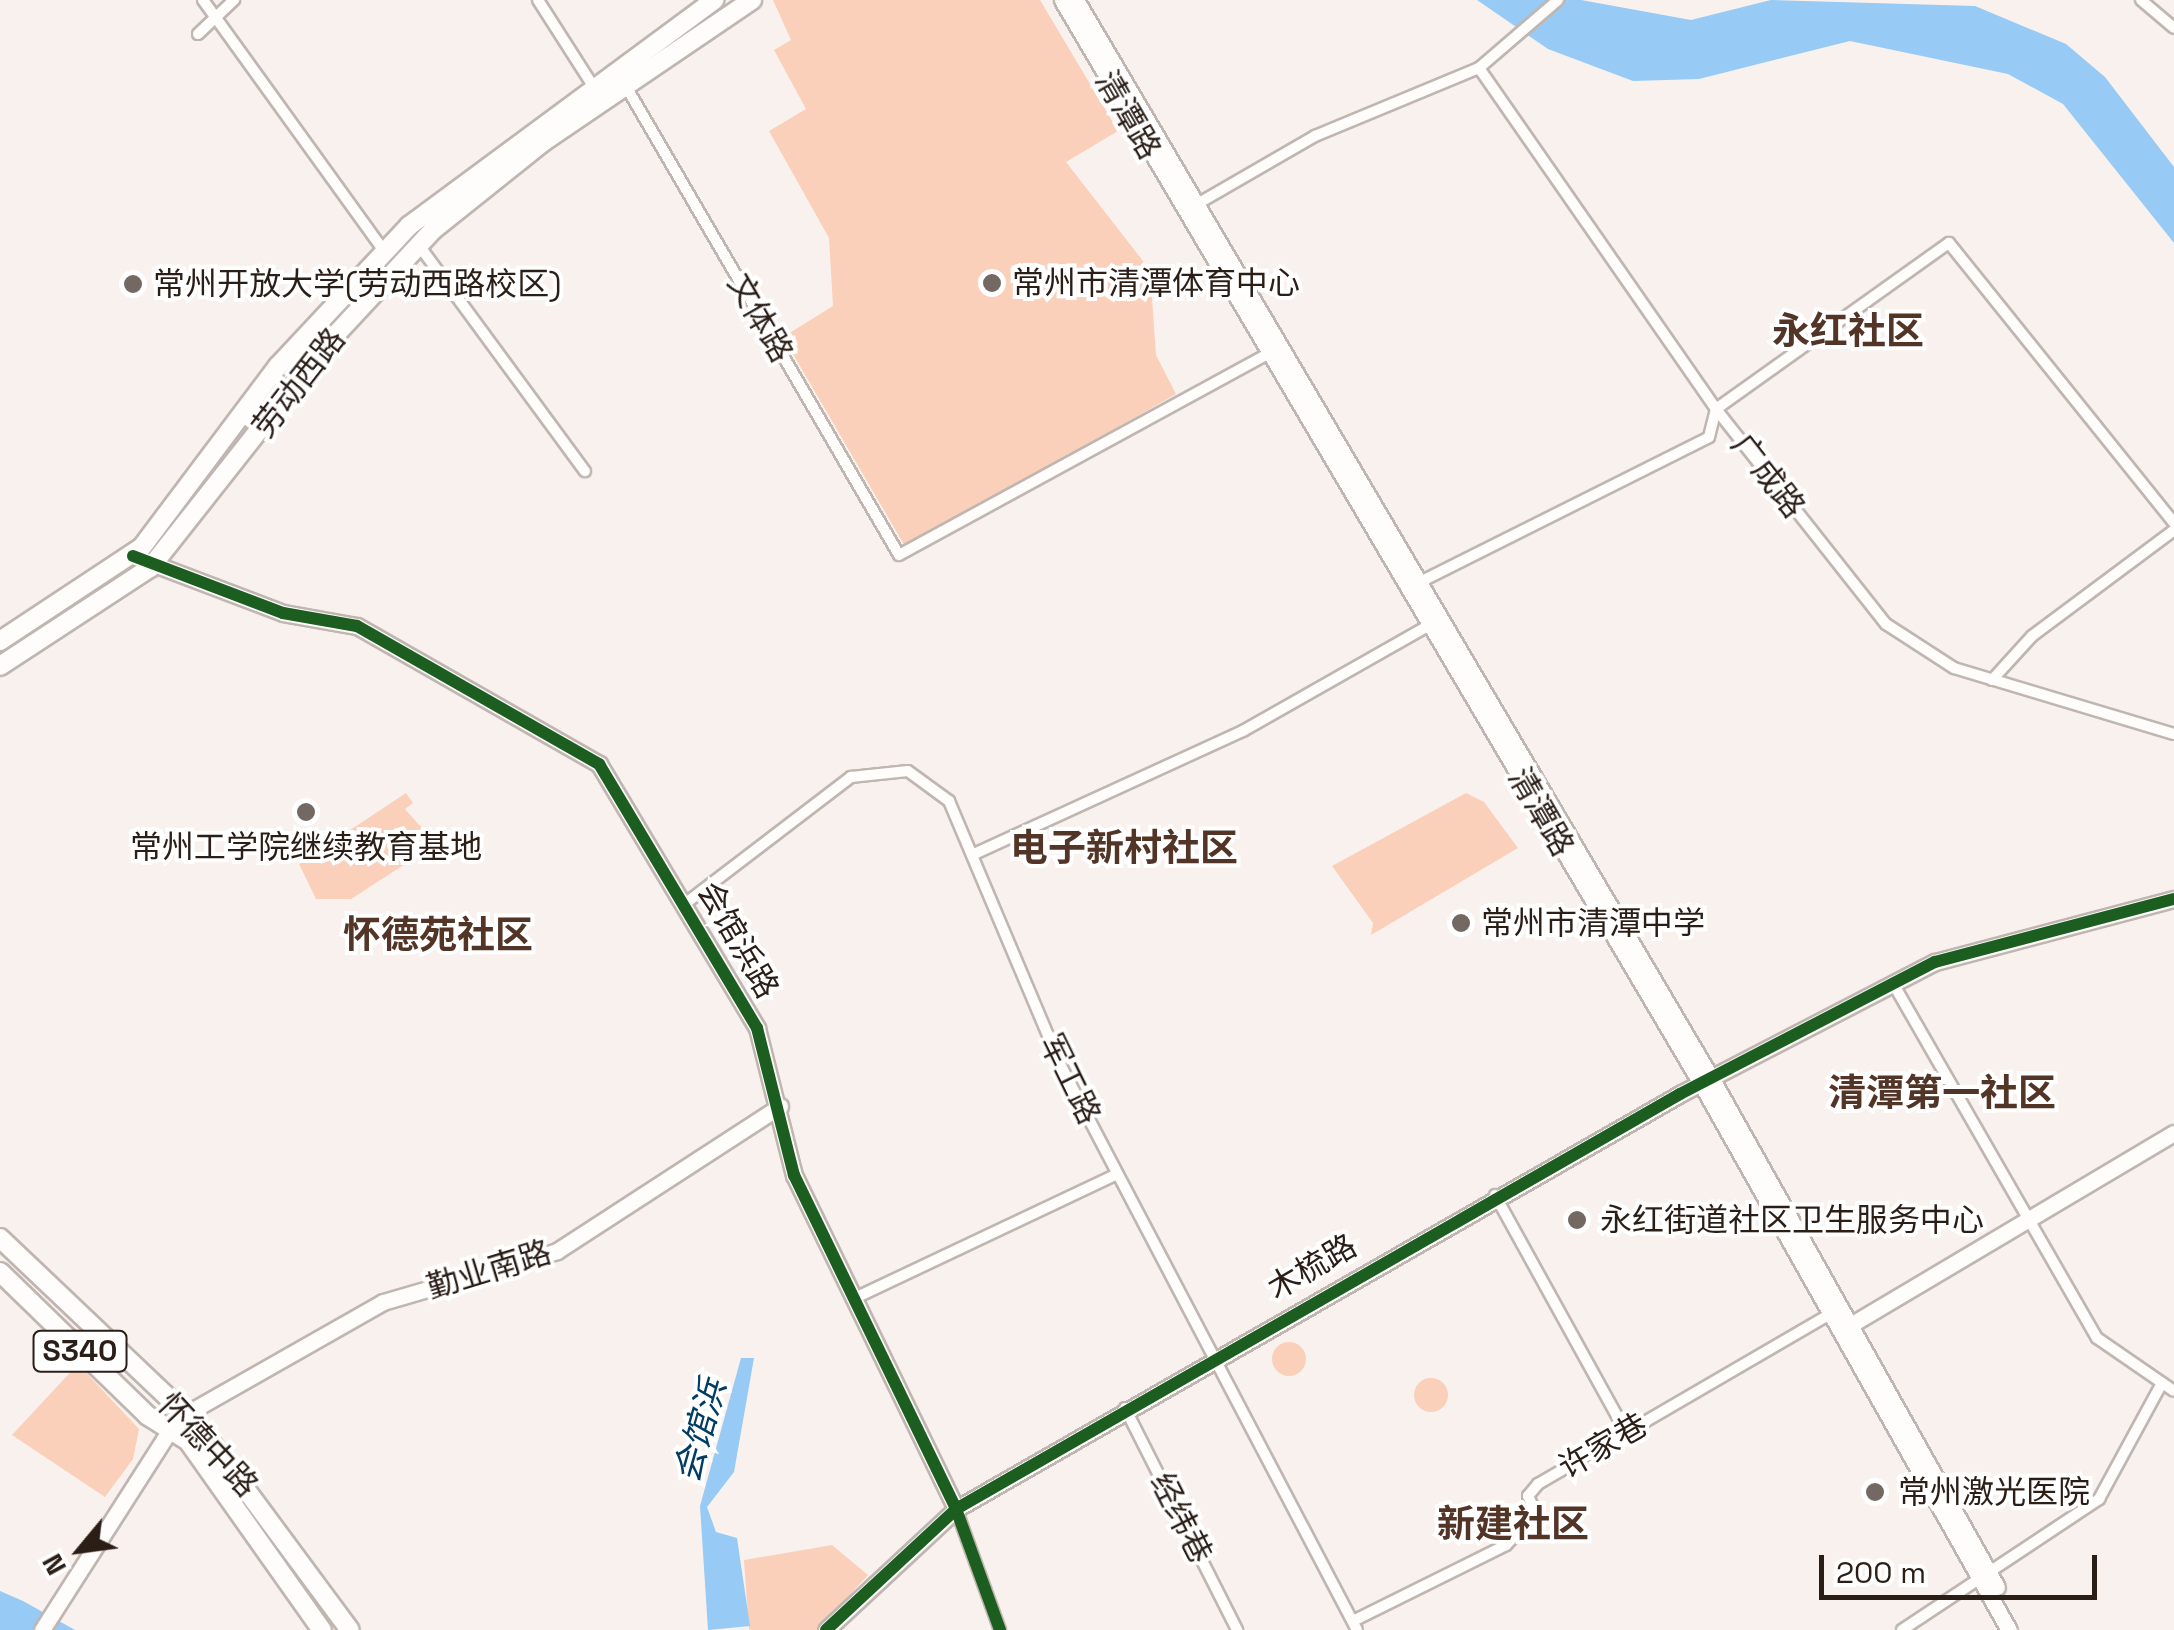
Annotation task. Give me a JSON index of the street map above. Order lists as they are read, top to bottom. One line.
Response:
{"streets":{"main road":["清潭路","劳动西路","会馆浜路","木梳路","勤业南路","S340","怀德中路"],"street":["文体路","广成路","军工路","许家巷","经纬巷"]},"crossings":[["清潭路","文体路"],["清潭路","木梳路"],["清潭路","许家巷"],["文体路","劳动西路"],["劳动西路","会馆浜路"],["会馆浜路","军工路"],["会馆浜路","木梳路"],["会馆浜路","勤业南路"],["军工路","木梳路"],["军工路","许家巷"],["木梳路","经纬巷"],["勤业南路","怀德中路"]],"districts":["永红社区","电子新村社区","怀德苑社区","清潭第一社区","新建社区"],"water":["会馆浜"],"places":["常州市清潭体育中心","常州开放大学(劳动西路校区)","常州工学院继续教育基地","常州市清潭中学","永红街道社区卫生服务中心","常州激光医院"],"scale_bar":"200 m","north":"bottom left"}
